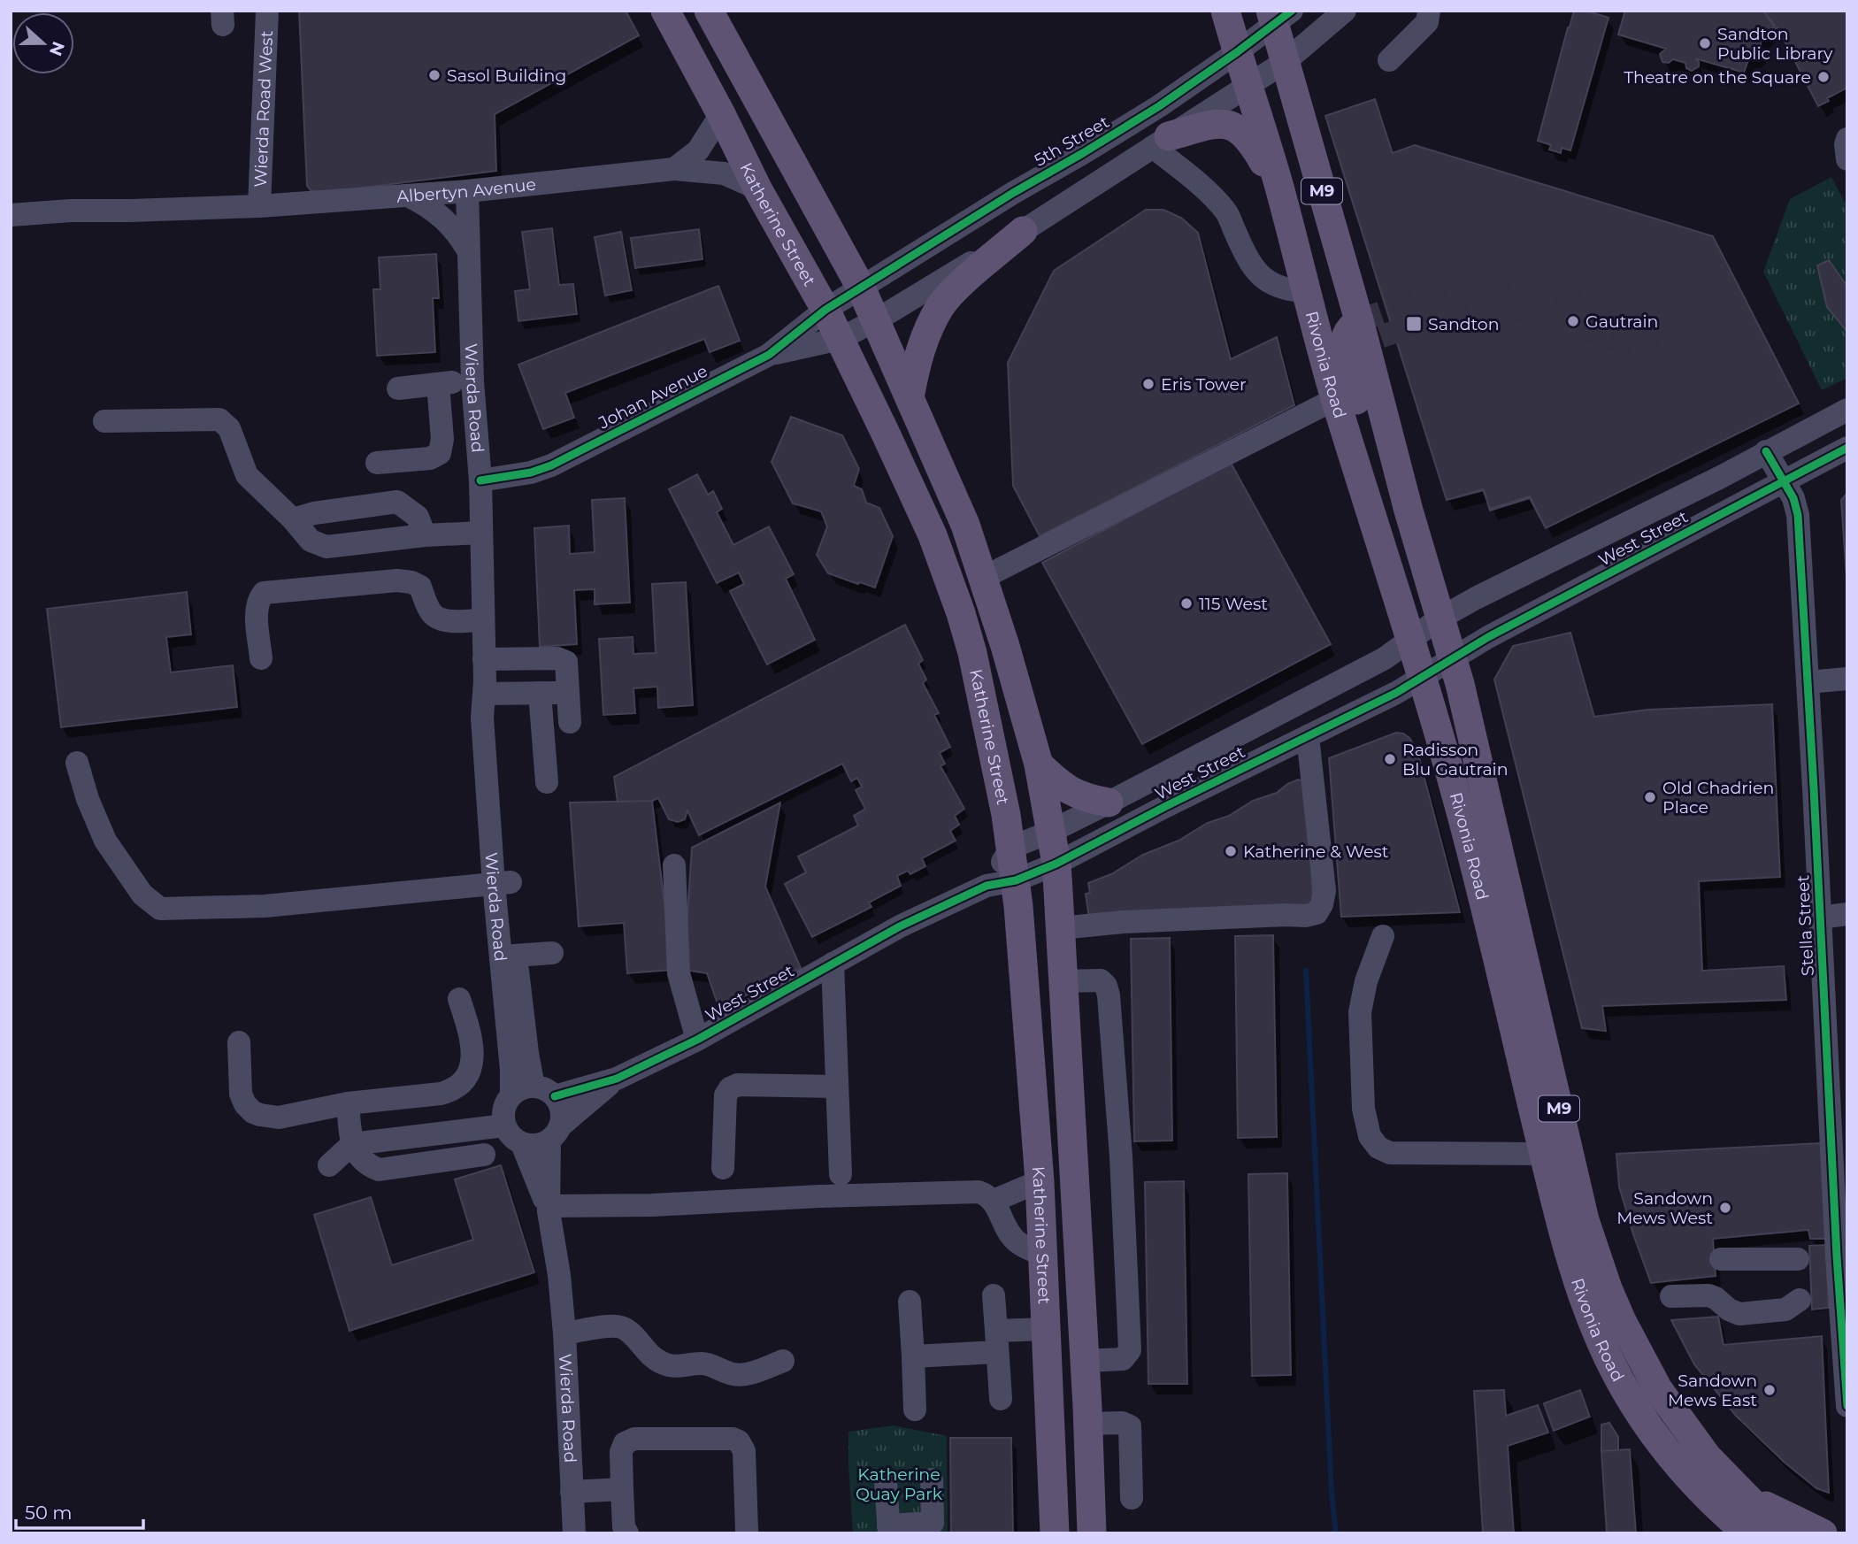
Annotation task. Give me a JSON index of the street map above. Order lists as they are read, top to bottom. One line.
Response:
{"streets":{"main road":["M9","Katherine Street","Rivonia Road"],"street":["Wierda Road West","5th Street","Albertyn Avenue","Johan Avenue","Wierda Road","West Street","Stella Street"]},"crossings":[["Wierda Road West","Albertyn Avenue"],["5th Street","Katherine Street"],["5th Street","Rivonia Road"],["5th Street","Johan Avenue"],["Albertyn Avenue","Katherine Street"],["Albertyn Avenue","Wierda Road"],["Katherine Street","Johan Avenue"],["Katherine Street","West Street"],["Rivonia Road","West Street"],["Johan Avenue","Wierda Road"],["Wierda Road","West Street"],["West Street","Stella Street"]],"parks":["Katherine Quay Park"],"places":{"other":["Sandton Public Library","Sasol Building","Theatre on the Square","Gautrain","Eris Tower","115 West","Radisson Blu Gautrain","Old Chadrien Place","Katherine & West","Sandown Mews West","Sandown Mews East"],"transit":["Sandton"]},"scale_bar":"50 m","north":"right"}
